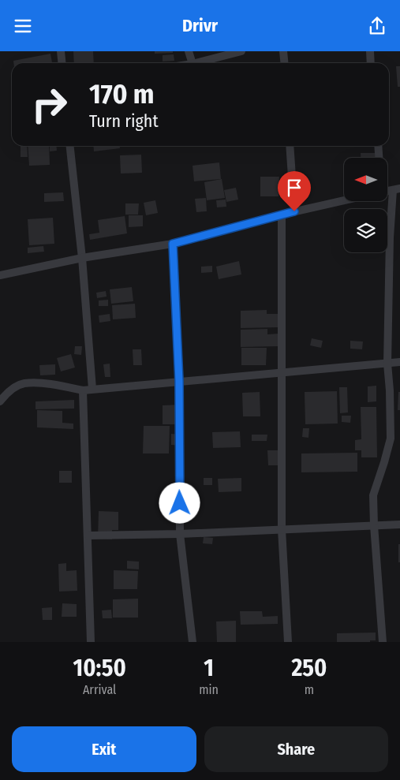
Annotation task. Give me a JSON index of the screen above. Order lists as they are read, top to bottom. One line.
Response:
{"north":"left","page":{"header":"Drivr","turn":["170 m","Turn right"],"eta":["10:50","Arrival","1","min","250","m"],"buttons":["Exit","Share"]}}
